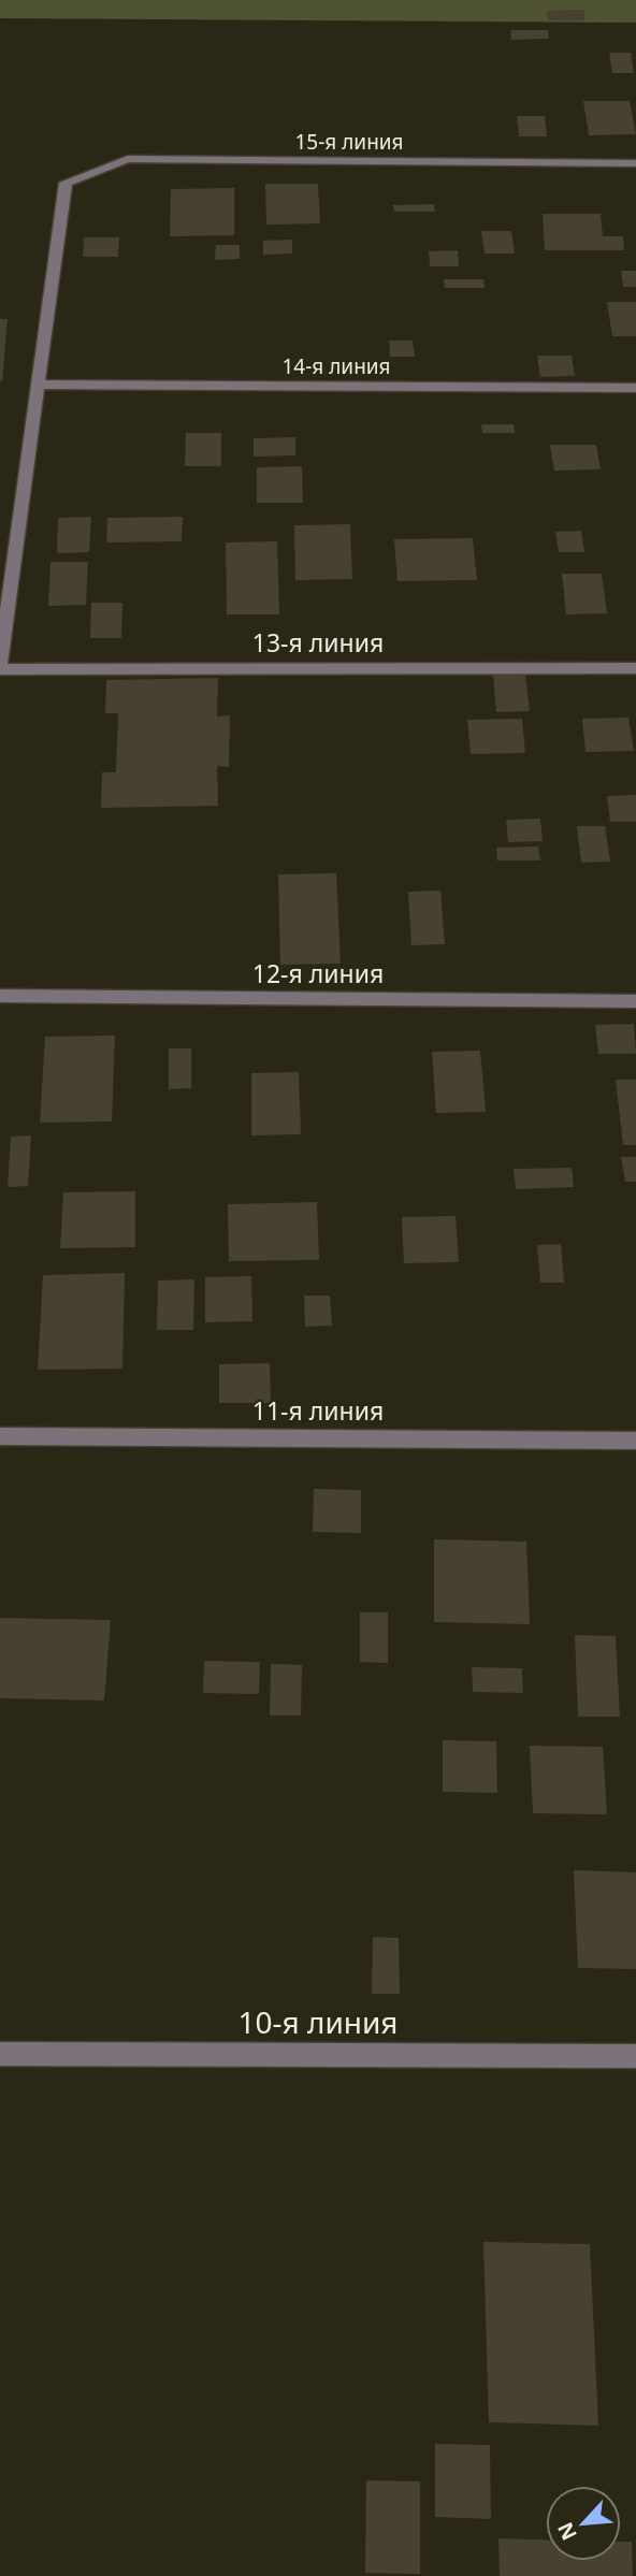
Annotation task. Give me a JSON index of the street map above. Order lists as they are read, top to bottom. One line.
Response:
{"streets":{"street":["15-я линия","14-я линия","13-я линия","12-я линия","11-я линия","10-я линия"]},"crossings":[["15-я линия","14-я линия"]],"north":"bottom left"}
